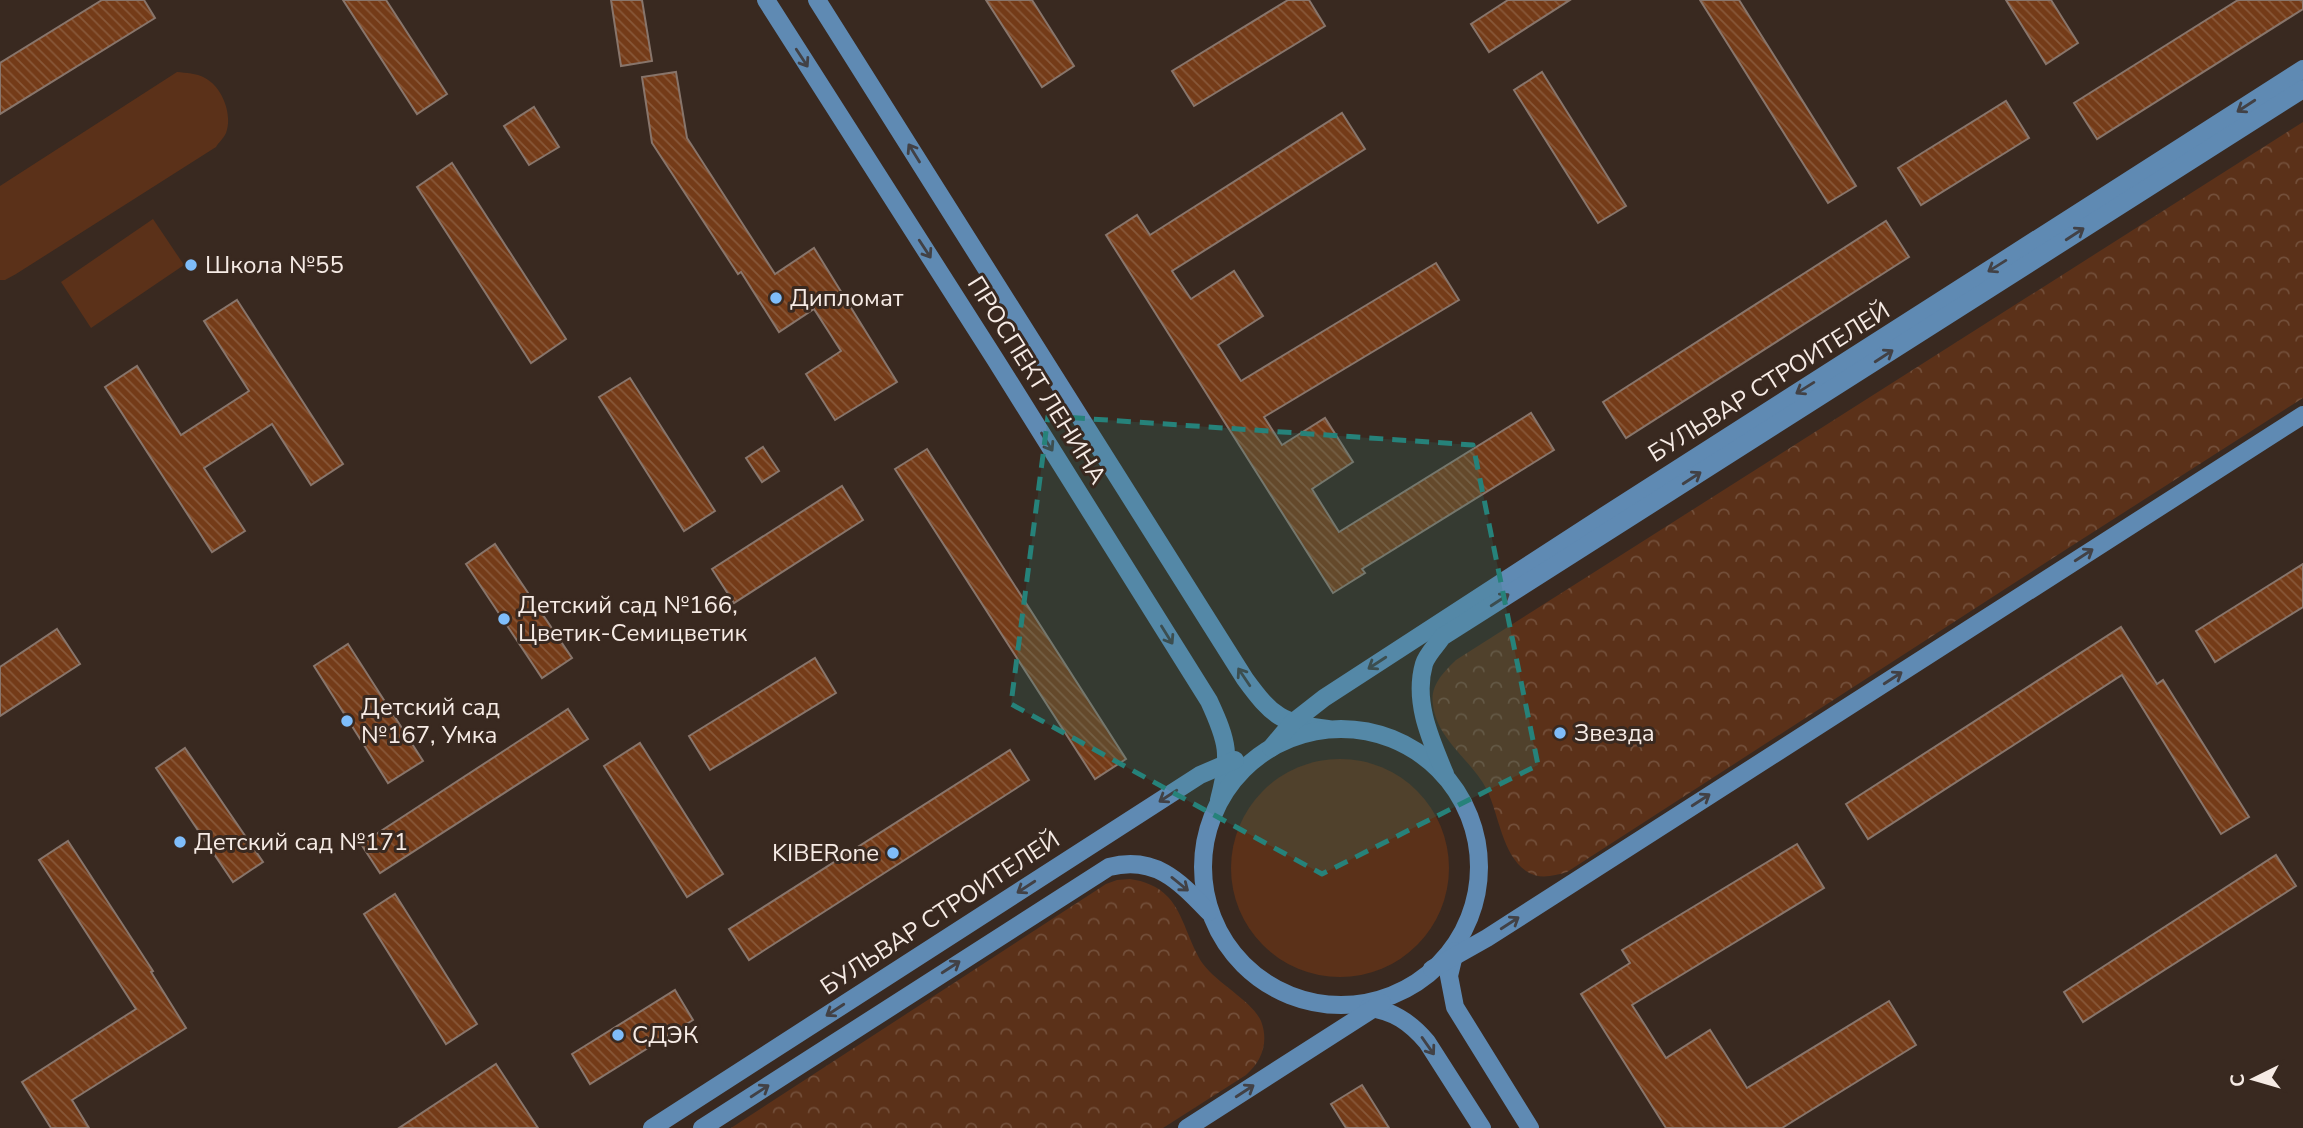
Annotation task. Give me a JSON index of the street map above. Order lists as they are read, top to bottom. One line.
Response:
{"streets":{"main road":["ПРОСПЕКТ ЛЕНИНА","БУЛЬВАР СТРОИТЕЛЕЙ"]},"crossings":[["ПРОСПЕКТ ЛЕНИНА","БУЛЬВАР СТРОИТЕЛЕЙ"]],"places":["Школа №55","Дипломат","Детский сад №166, Цветик-Семицветик","Детский сад №167, Умка","Звезда","Детский сад №171","KIBERone","СДЭК"],"north":"left"}
